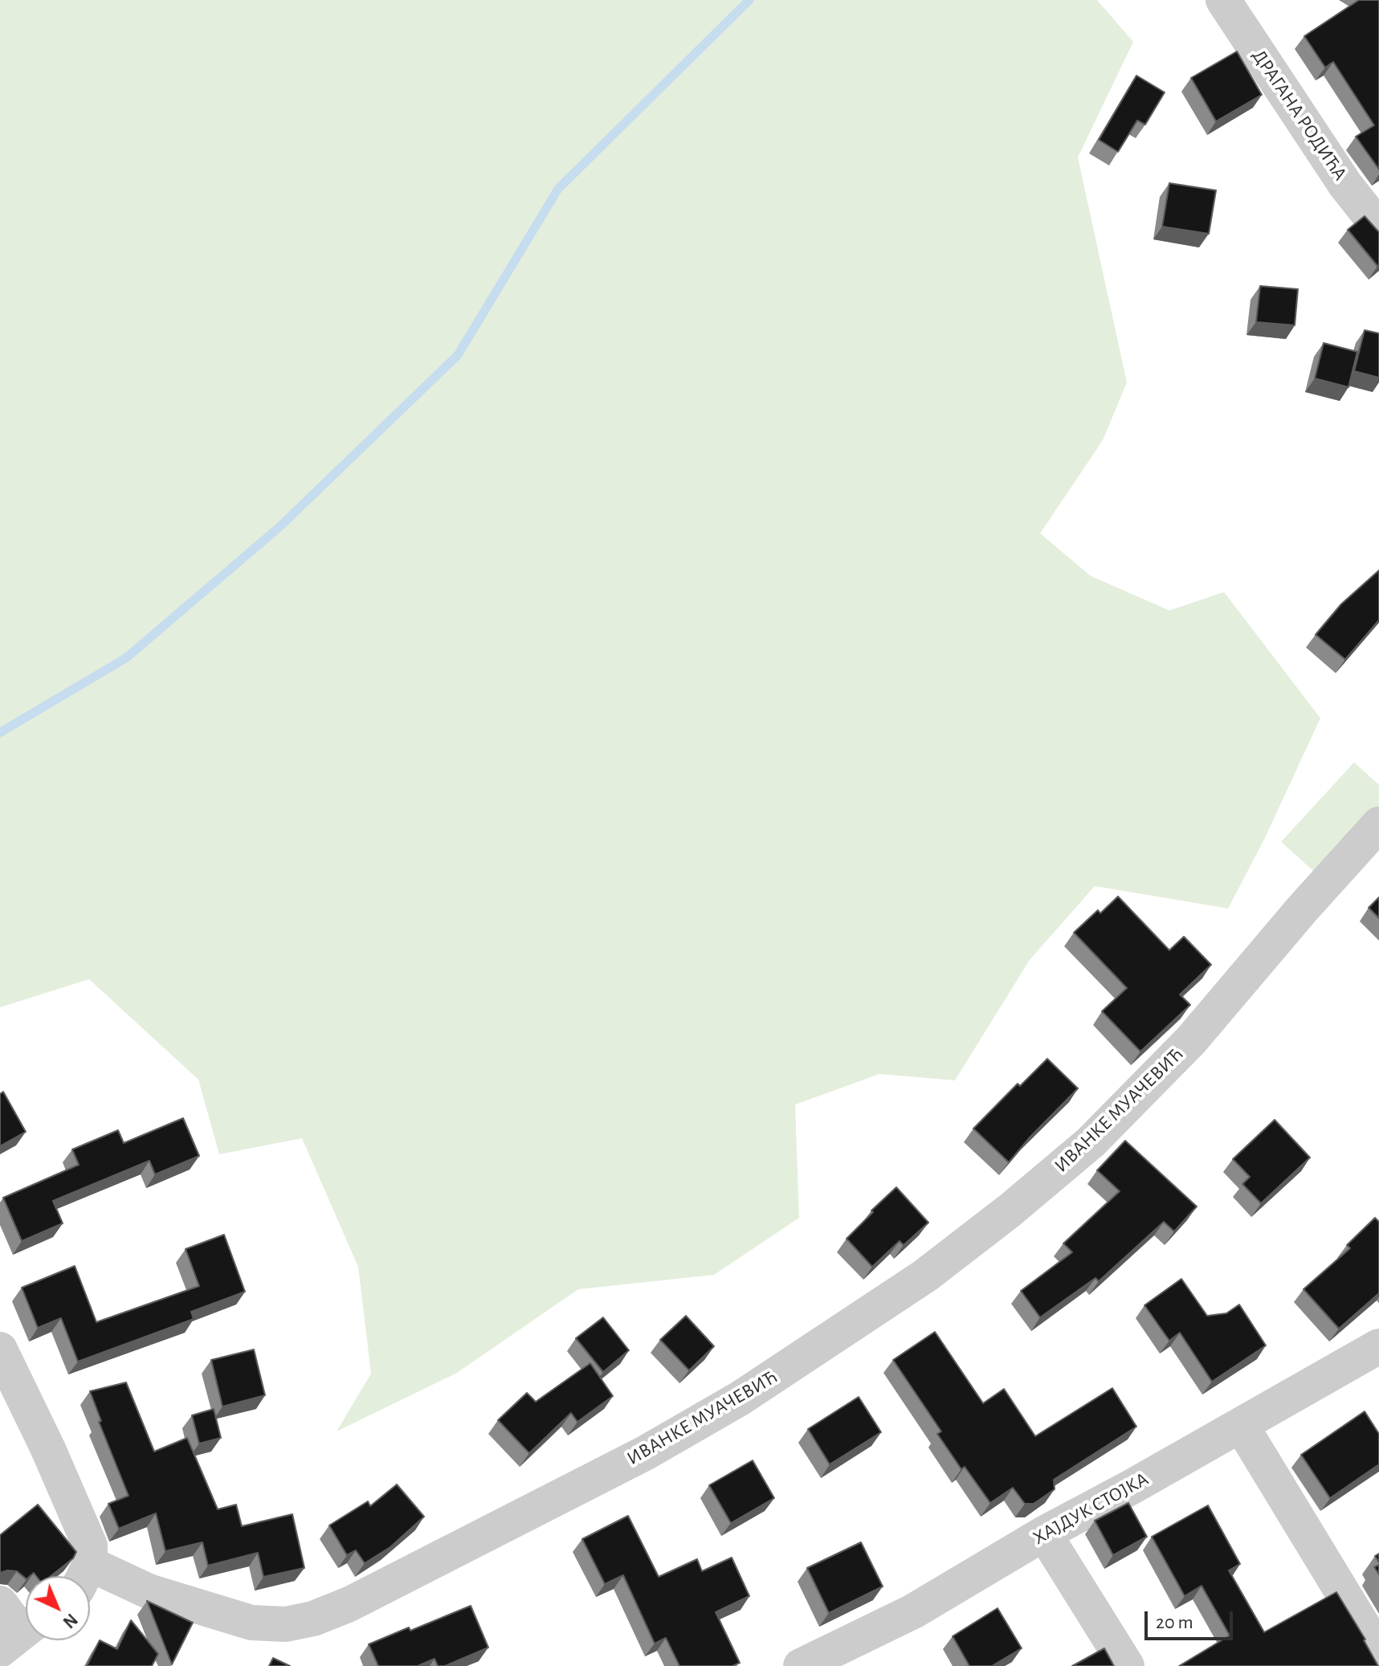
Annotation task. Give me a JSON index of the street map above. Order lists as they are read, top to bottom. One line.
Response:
{"streets":{"street":["ДРАГАНА РОДИЋА","ИВАНКЕ МУАЧЕВИЋ","ХАЈДУК СТОЈКА"]},"scale_bar":"20 m","north":"bottom right"}
